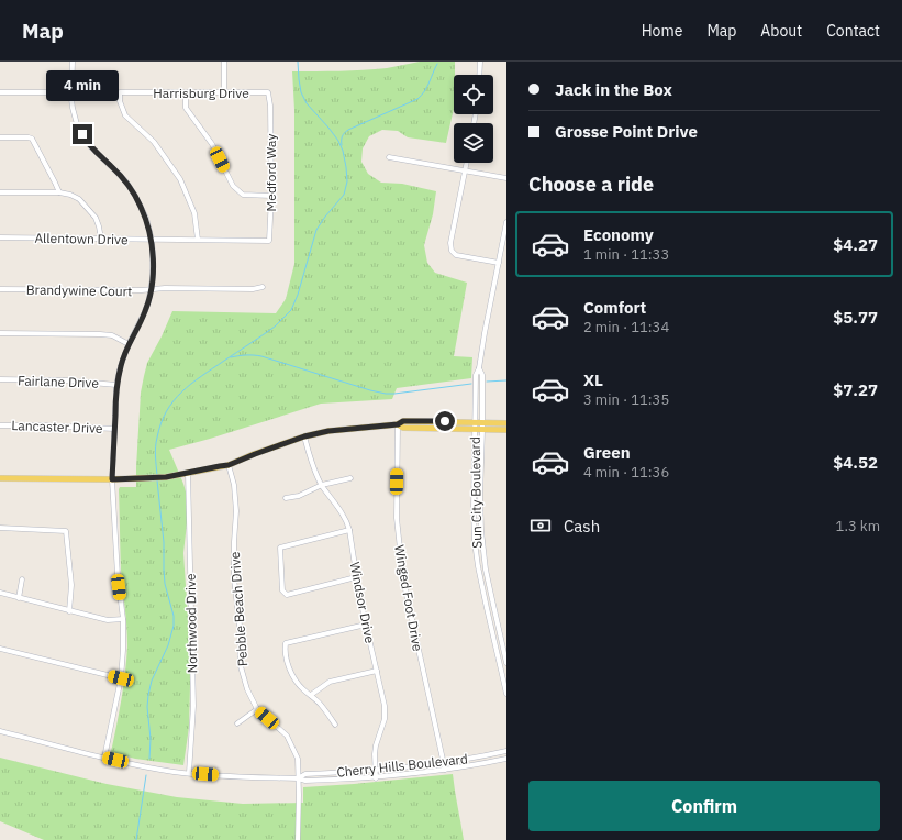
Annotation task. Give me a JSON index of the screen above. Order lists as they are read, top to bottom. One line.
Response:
{"streets":{"street":["Harrisburg Drive","Medford Way","Allentown Drive","Brandywine Court","Fairlane Drive","Lancaster Drive","Sun City Boulevard","Winged Foot Drive","Windsor Drive","Pebble Beach Drive","Northwood Drive","Cherry Hills Boulevard"]},"crossings":[["Harrisburg Drive","Medford Way"],["Harrisburg Drive","Allentown Drive"],["Medford Way","Allentown Drive"],["Winged Foot Drive","Cherry Hills Boulevard"],["Windsor Drive","Cherry Hills Boulevard"],["Pebble Beach Drive","Cherry Hills Boulevard"],["Northwood Drive","Cherry Hills Boulevard"]],"page":{"header":"Map","nav":["Home","Map","About","Contact"],"banner":["Jack in the Box","Grosse Point Drive"],"bubble":"4 min","heading":"Choose a ride","list":[{"name":"Economy","note":"1 min · 11:33","value":"$4.27"},{"name":"Comfort","note":"2 min · 11:34","value":"$5.77"},{"name":"XL","note":"3 min · 11:35","value":"$7.27"},{"name":"Green","note":"4 min · 11:36","value":"$4.52"}],"pay":["Cash","1.3 km"],"buttons":"Confirm"}}
